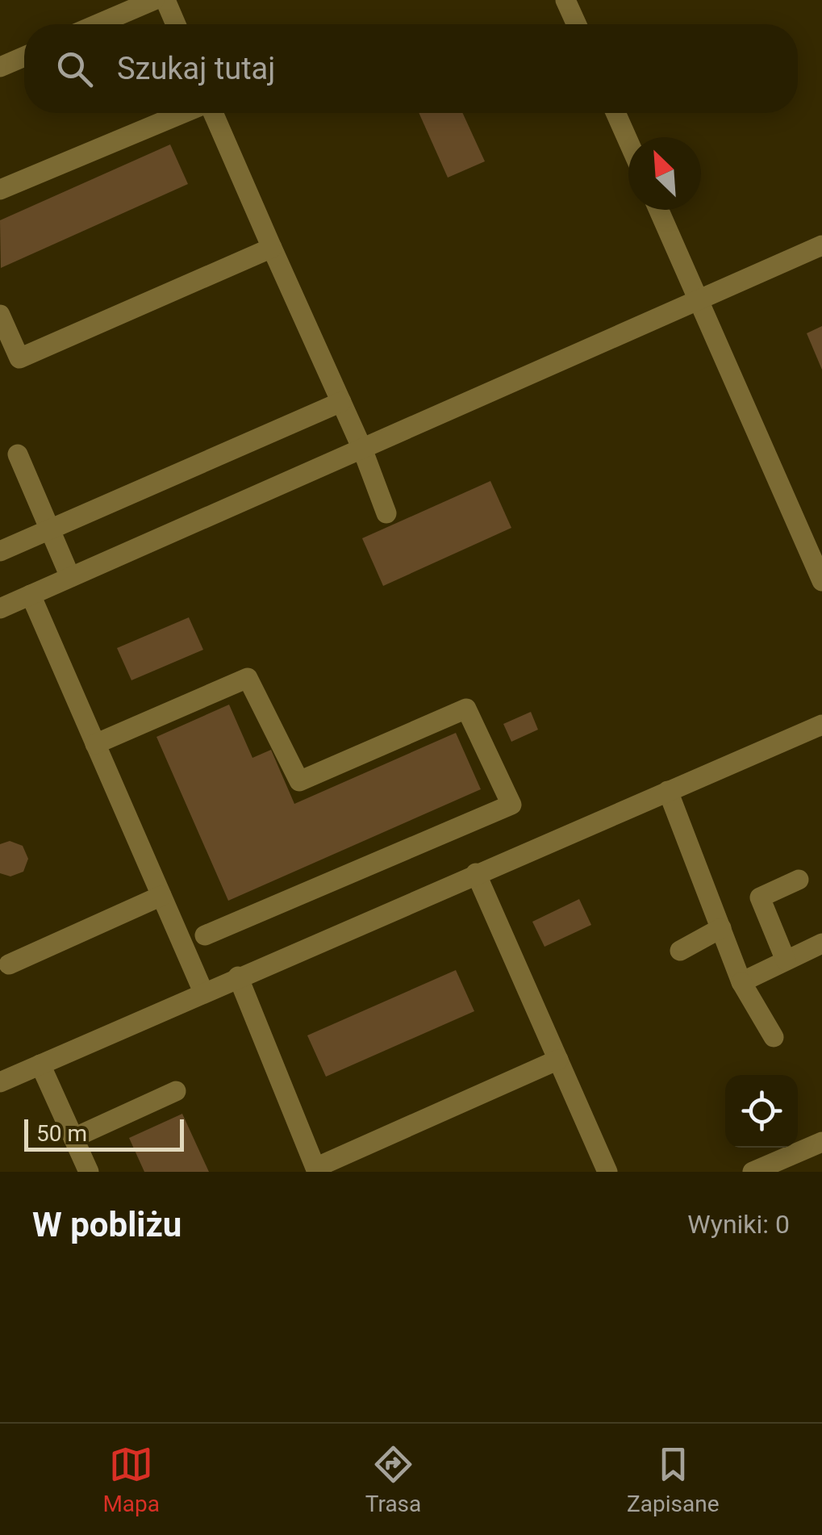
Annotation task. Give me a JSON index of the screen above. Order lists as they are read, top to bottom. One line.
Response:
{"scale_bar":"50 m","north":"top left","page":{"search":"Szukaj tutaj","scale":"50 m","heading":["W pobliżu","Wyniki: 0"],"nav":["Mapa","Trasa","Zapisane"]}}
